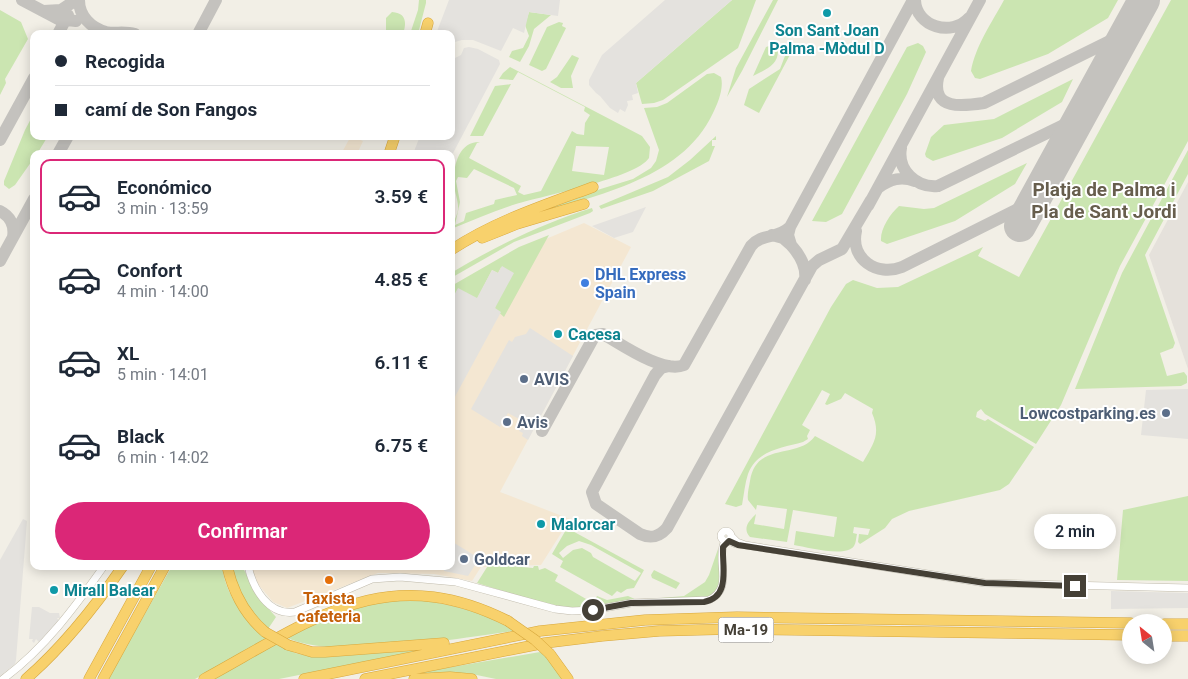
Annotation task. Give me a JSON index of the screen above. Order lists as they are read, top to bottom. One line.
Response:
{"streets":{"highway":["Ma-19"]},"districts":["Platja de Palma i Pla de Sant Jordi"],"places":["Son Sant Joan Palma -Mòdul D","DHL Express Spain","Cacesa","AVIS","Lowcostparking.es","Avis","Malorcar","Goldcar","Taxista cafeteria","Mirall Balear"],"north":"top left","page":{"banner":["Recogida","camí de Son Fangos"],"list":[{"name":"Económico","note":"3 min · 13:59","value":"3.59 €"},{"name":"Confort","note":"4 min · 14:00","value":"4.85 €"},{"name":"XL","note":"5 min · 14:01","value":"6.11 €"},{"name":"Black","note":"6 min · 14:02","value":"6.75 €"}],"buttons":"Confirmar","bubble":"2 min"}}
